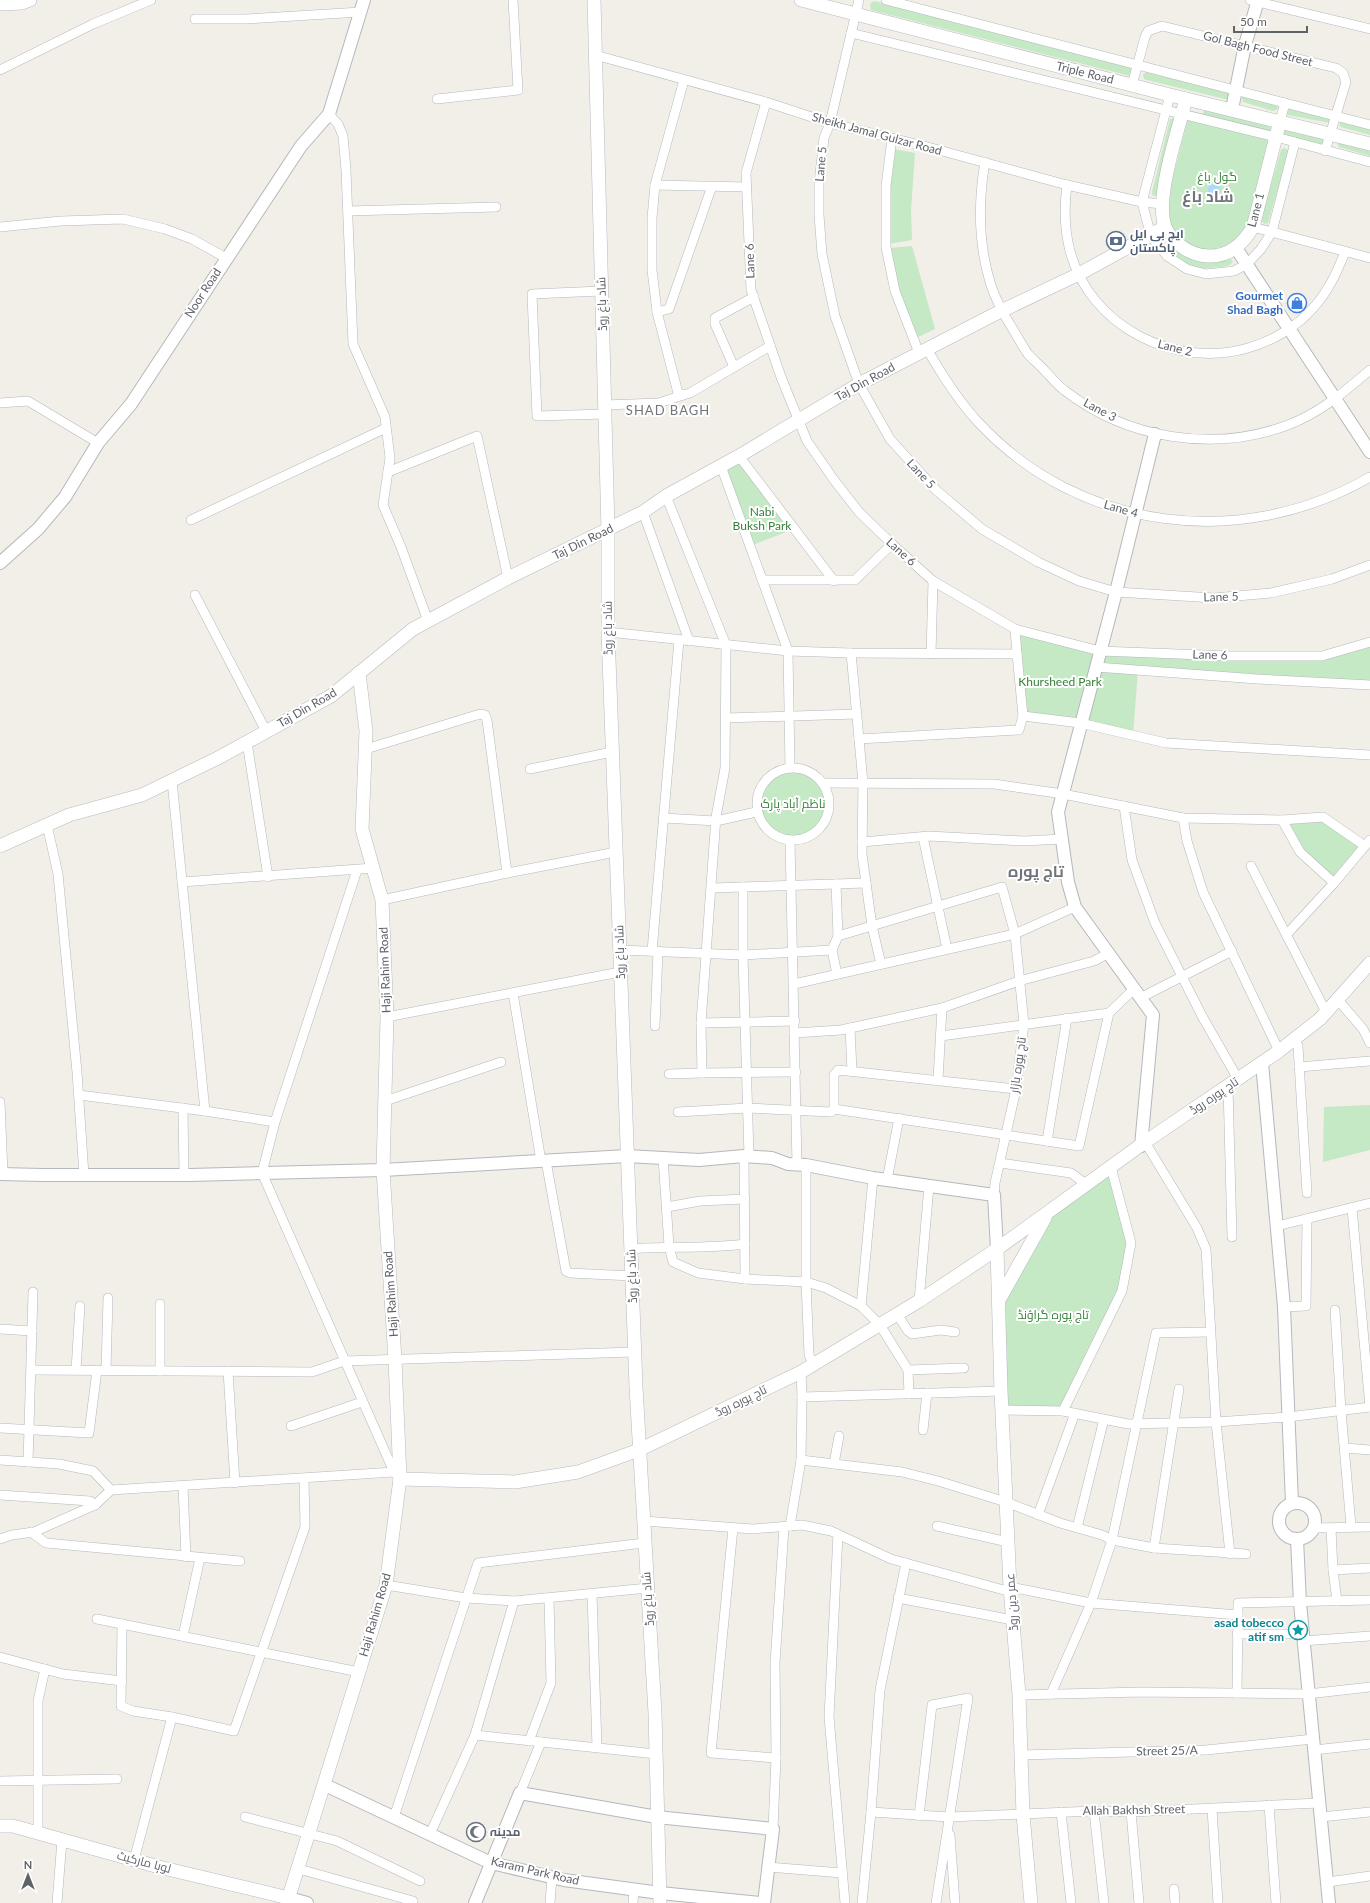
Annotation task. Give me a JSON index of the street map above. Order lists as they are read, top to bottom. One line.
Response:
{"streets":{"main road":["Triple Road","Lane 1","شاد باغ روڈ","Taj Din Road","Haji Rahim Road","تاج پورہ روڈ","عمر دین روڈ","لوہا مارکیٹ"],"street":["Gol Bagh Food Street","Sheikh Jamal Gulzar Road","Lane 5","Lane 6","Noor Road","Lane 2","Lane 3","Lane 4","تاج پورہ بازار","Street 25/A","Allah Bakhsh Street","Karam Park Road"]},"crossings":[["Gol Bagh Food Street","Triple Road"],["Triple Road","Lane 5"],["Triple Road","Lane 1"],["Sheikh Jamal Gulzar Road","Lane 5"],["Sheikh Jamal Gulzar Road","Lane 1"],["Sheikh Jamal Gulzar Road","Lane 6"],["Sheikh Jamal Gulzar Road","شاد باغ روڈ"],["Sheikh Jamal Gulzar Road","Lane 2"],["Sheikh Jamal Gulzar Road","Lane 3"],["Sheikh Jamal Gulzar Road","Lane 4"],["Lane 5","Taj Din Road"],["Lane 1","Taj Din Road"],["Lane 6","Taj Din Road"],["شاد باغ روڈ","Taj Din Road"],["شاد باغ روڈ","تاج پورہ روڈ"],["شاد باغ روڈ","Karam Park Road"],["Lane 2","Taj Din Road"],["Taj Din Road","Lane 3"],["Taj Din Road","Lane 4"],["Taj Din Road","Haji Rahim Road"],["Haji Rahim Road","تاج پورہ روڈ"],["Haji Rahim Road","لوہا مارکیٹ"],["Haji Rahim Road","Karam Park Road"],["تاج پورہ روڈ","عمر دین روڈ"],["عمر دین روڈ","Street 25/A"],["عمر دین روڈ","Allah Bakhsh Street"]],"districts":["شاد باٰغ","SHAD BAGH","تاج پورہ"],"parks":["گول باغ","Nabi Buksh Park","Khursheed Park","ناظم آباد پارک","تاج پورہ گراؤنڈ"],"places":{"bank":["ایچ بی ایل پاکستان"],"shop":["Gourmet Shad Bagh"],"place":["asad tobecco atif sm"],"mosque":["مدینہ"]},"scale_bar":"50 m","north":"top"}
